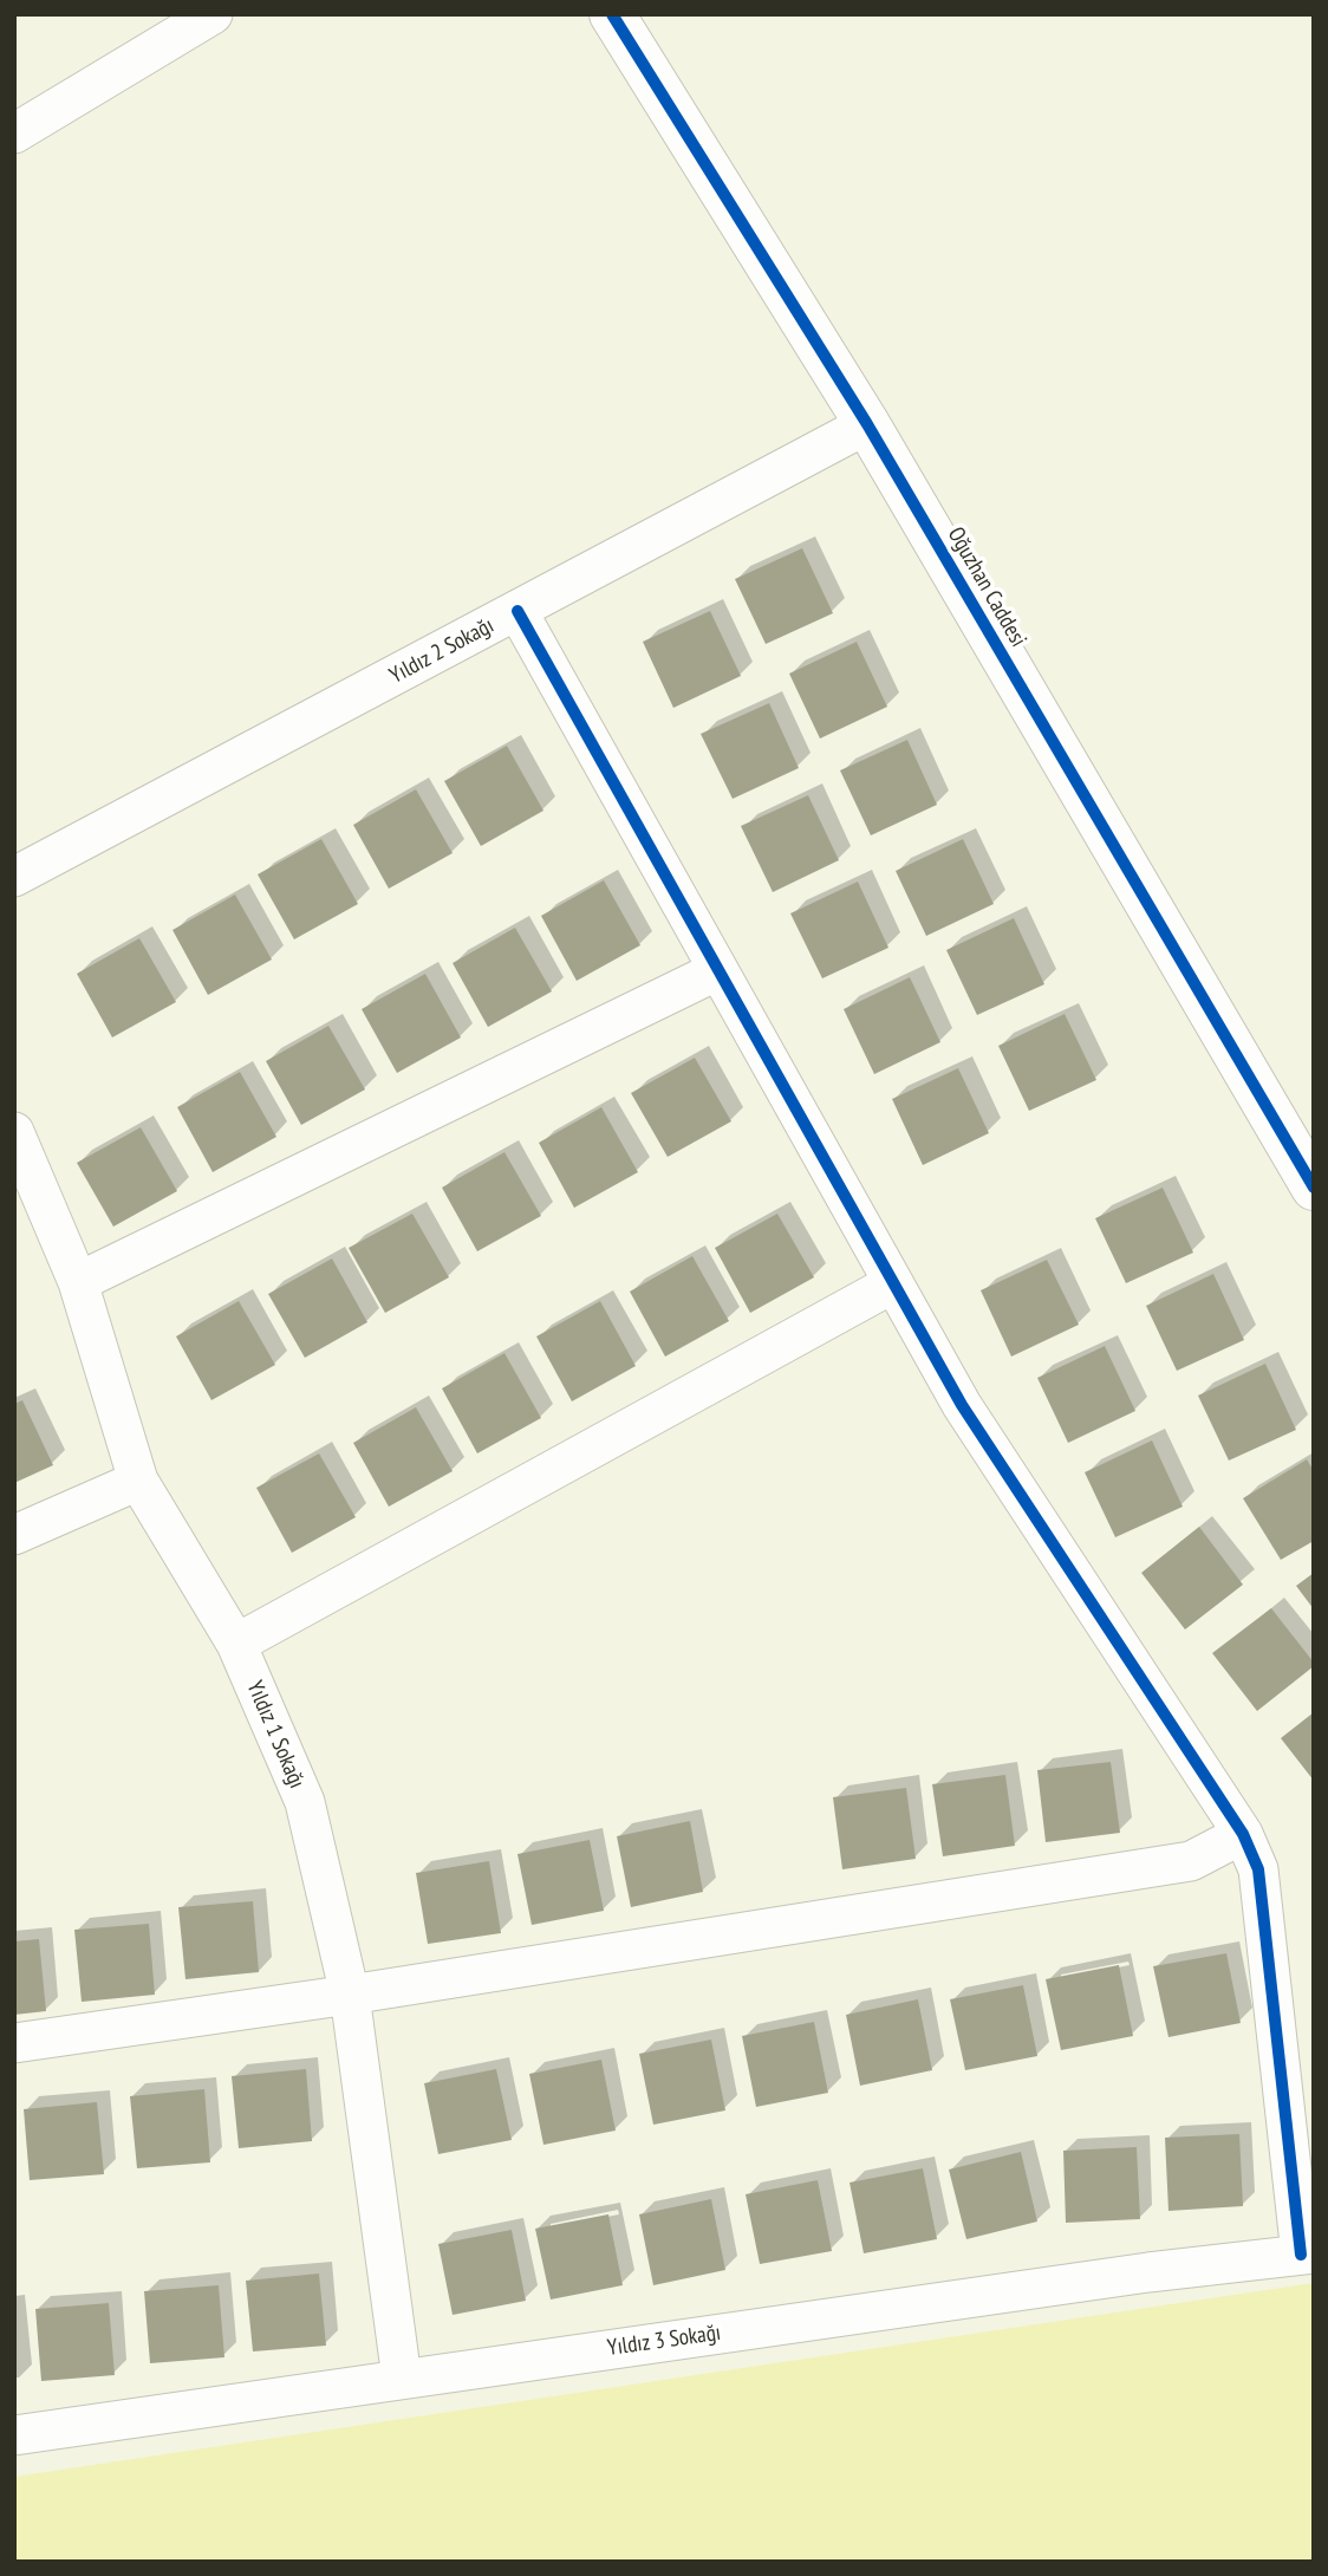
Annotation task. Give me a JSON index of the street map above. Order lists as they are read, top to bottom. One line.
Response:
{"streets":{"street":["Oğuzhan Caddesi","Yıldız 2 Sokağı","Yıldız 1 Sokağı","Yıldız 3 Sokağı"]},"crossings":[["Oğuzhan Caddesi","Yıldız 2 Sokağı"],["Yıldız 1 Sokağı","Yıldız 3 Sokağı"]]}
